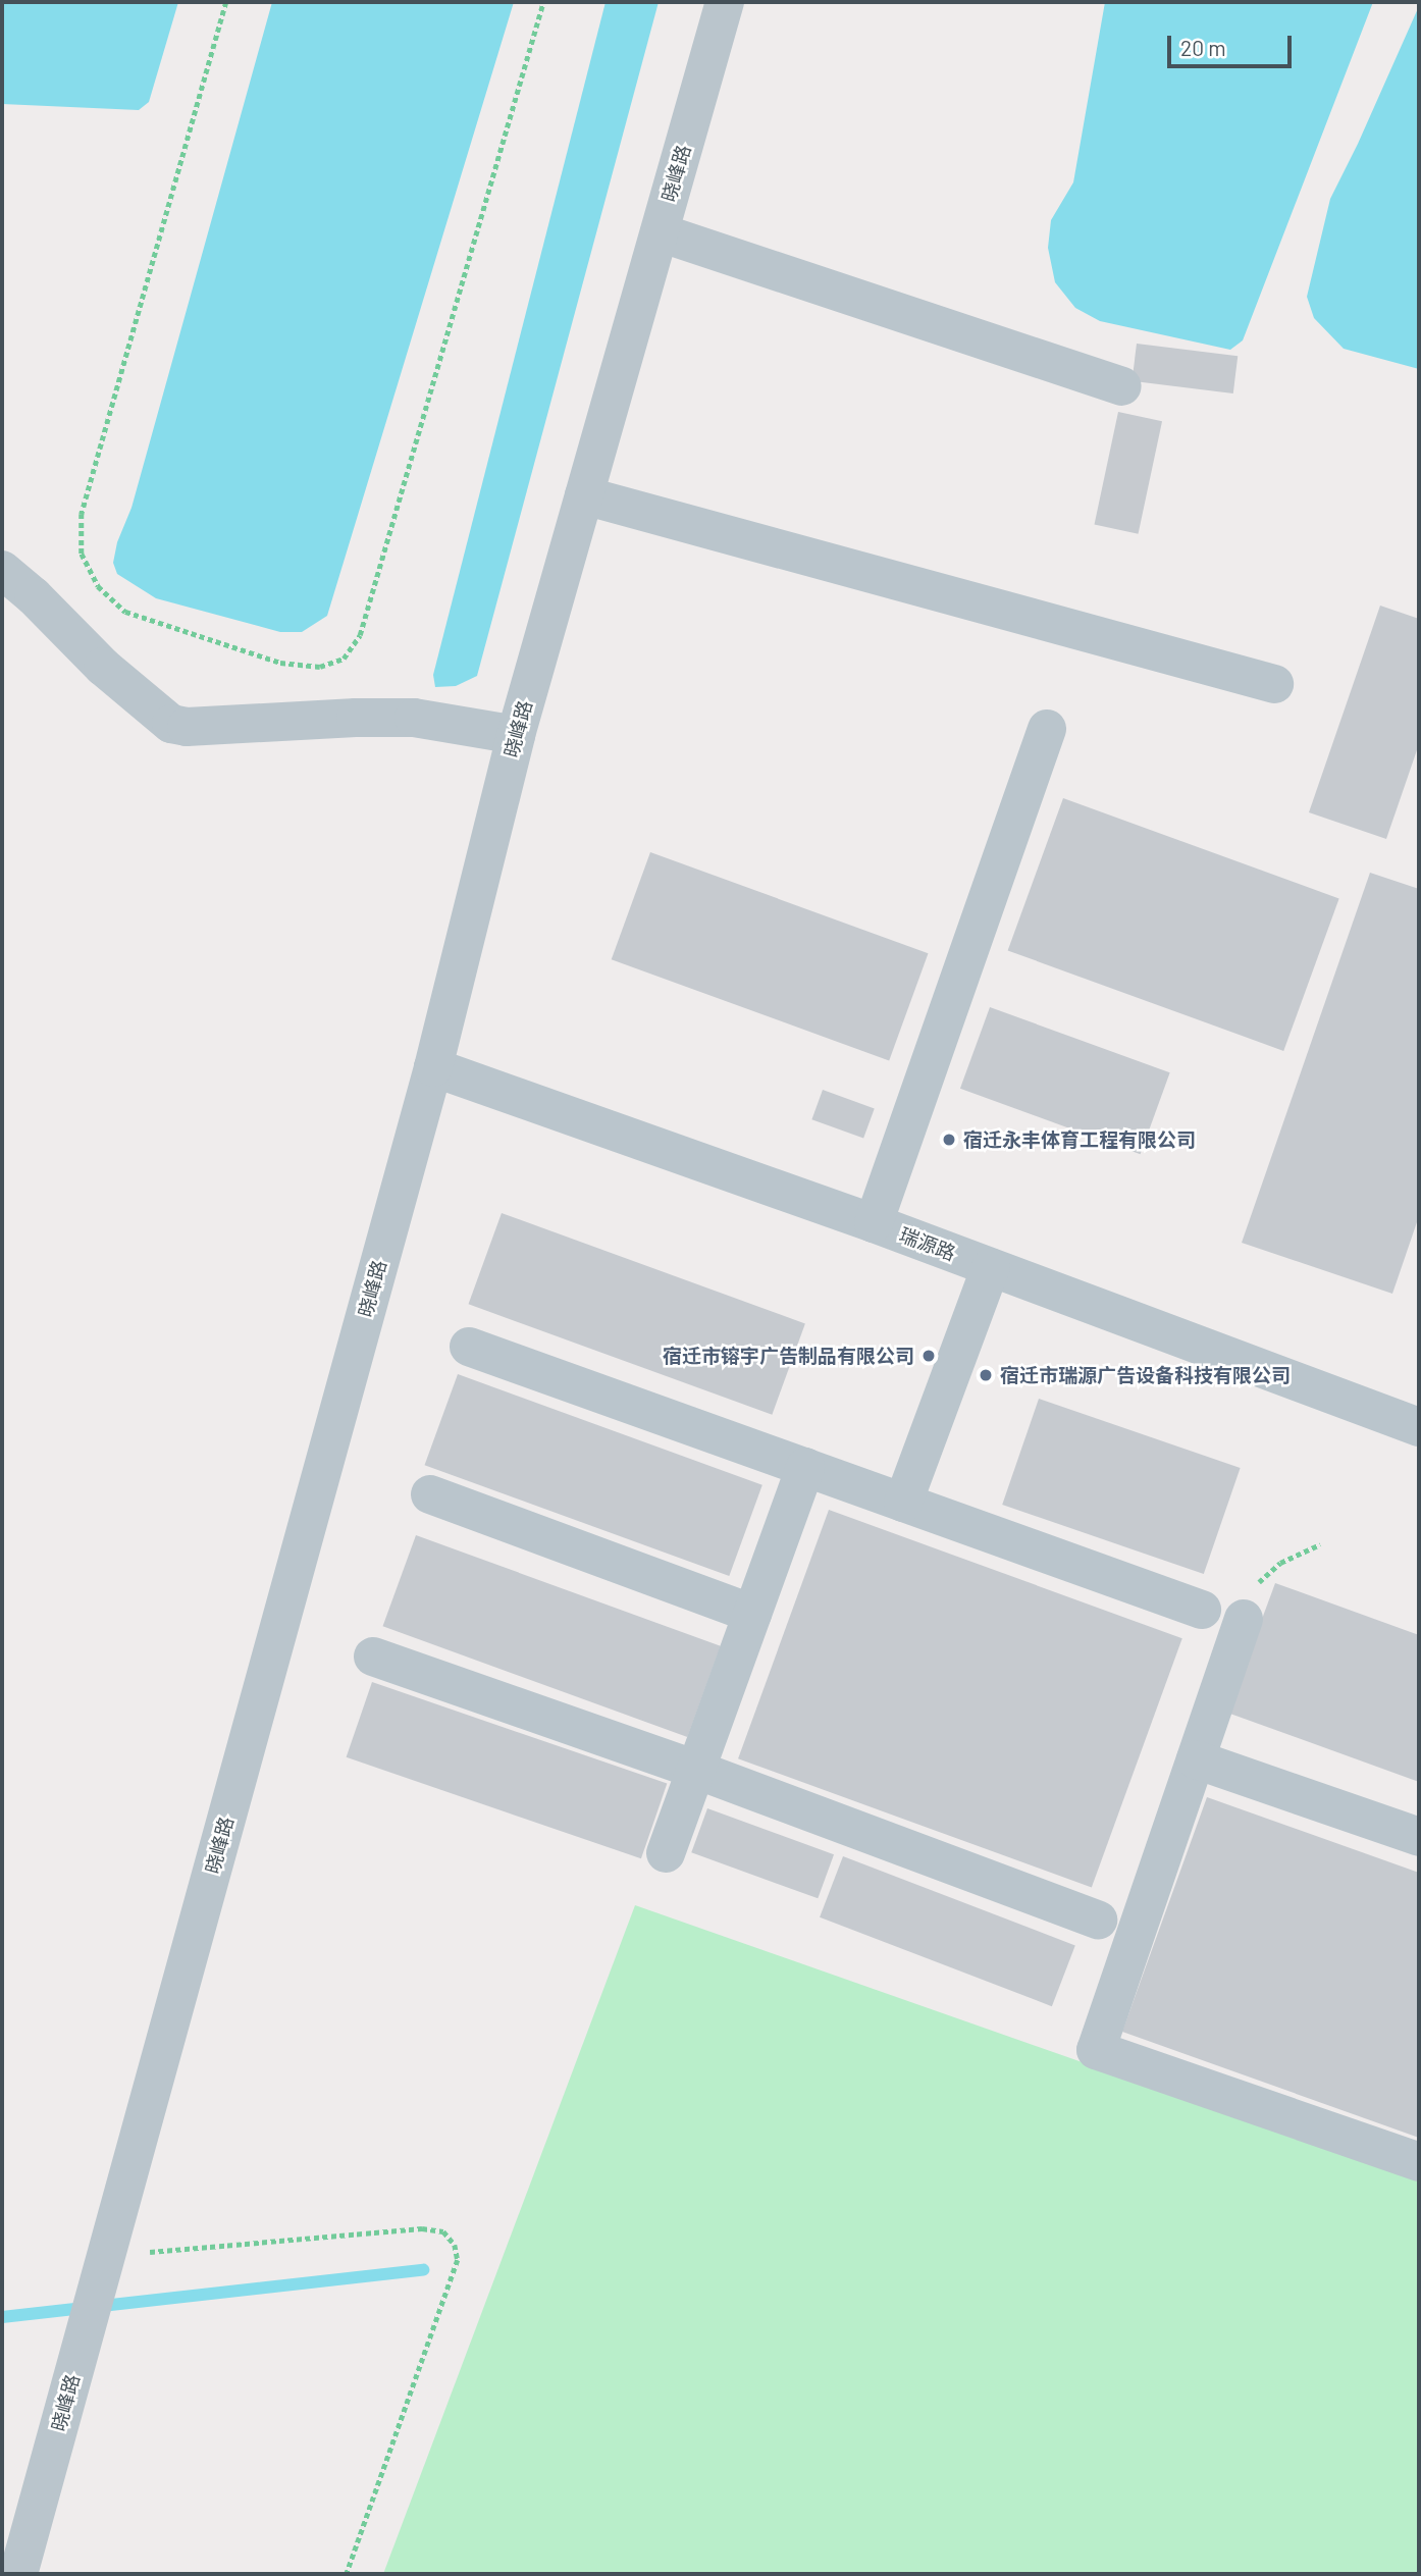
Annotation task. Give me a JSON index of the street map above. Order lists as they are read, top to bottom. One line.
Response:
{"streets":{"street":["晓峰路","瑞源路"]},"crossings":[["晓峰路","瑞源路"]],"places":["宿迁永丰体育工程有限公司","宿迁市镕宇广告制品有限公司","宿迁市瑞源广告设备科技有限公司"],"scale_bar":"20 m"}
